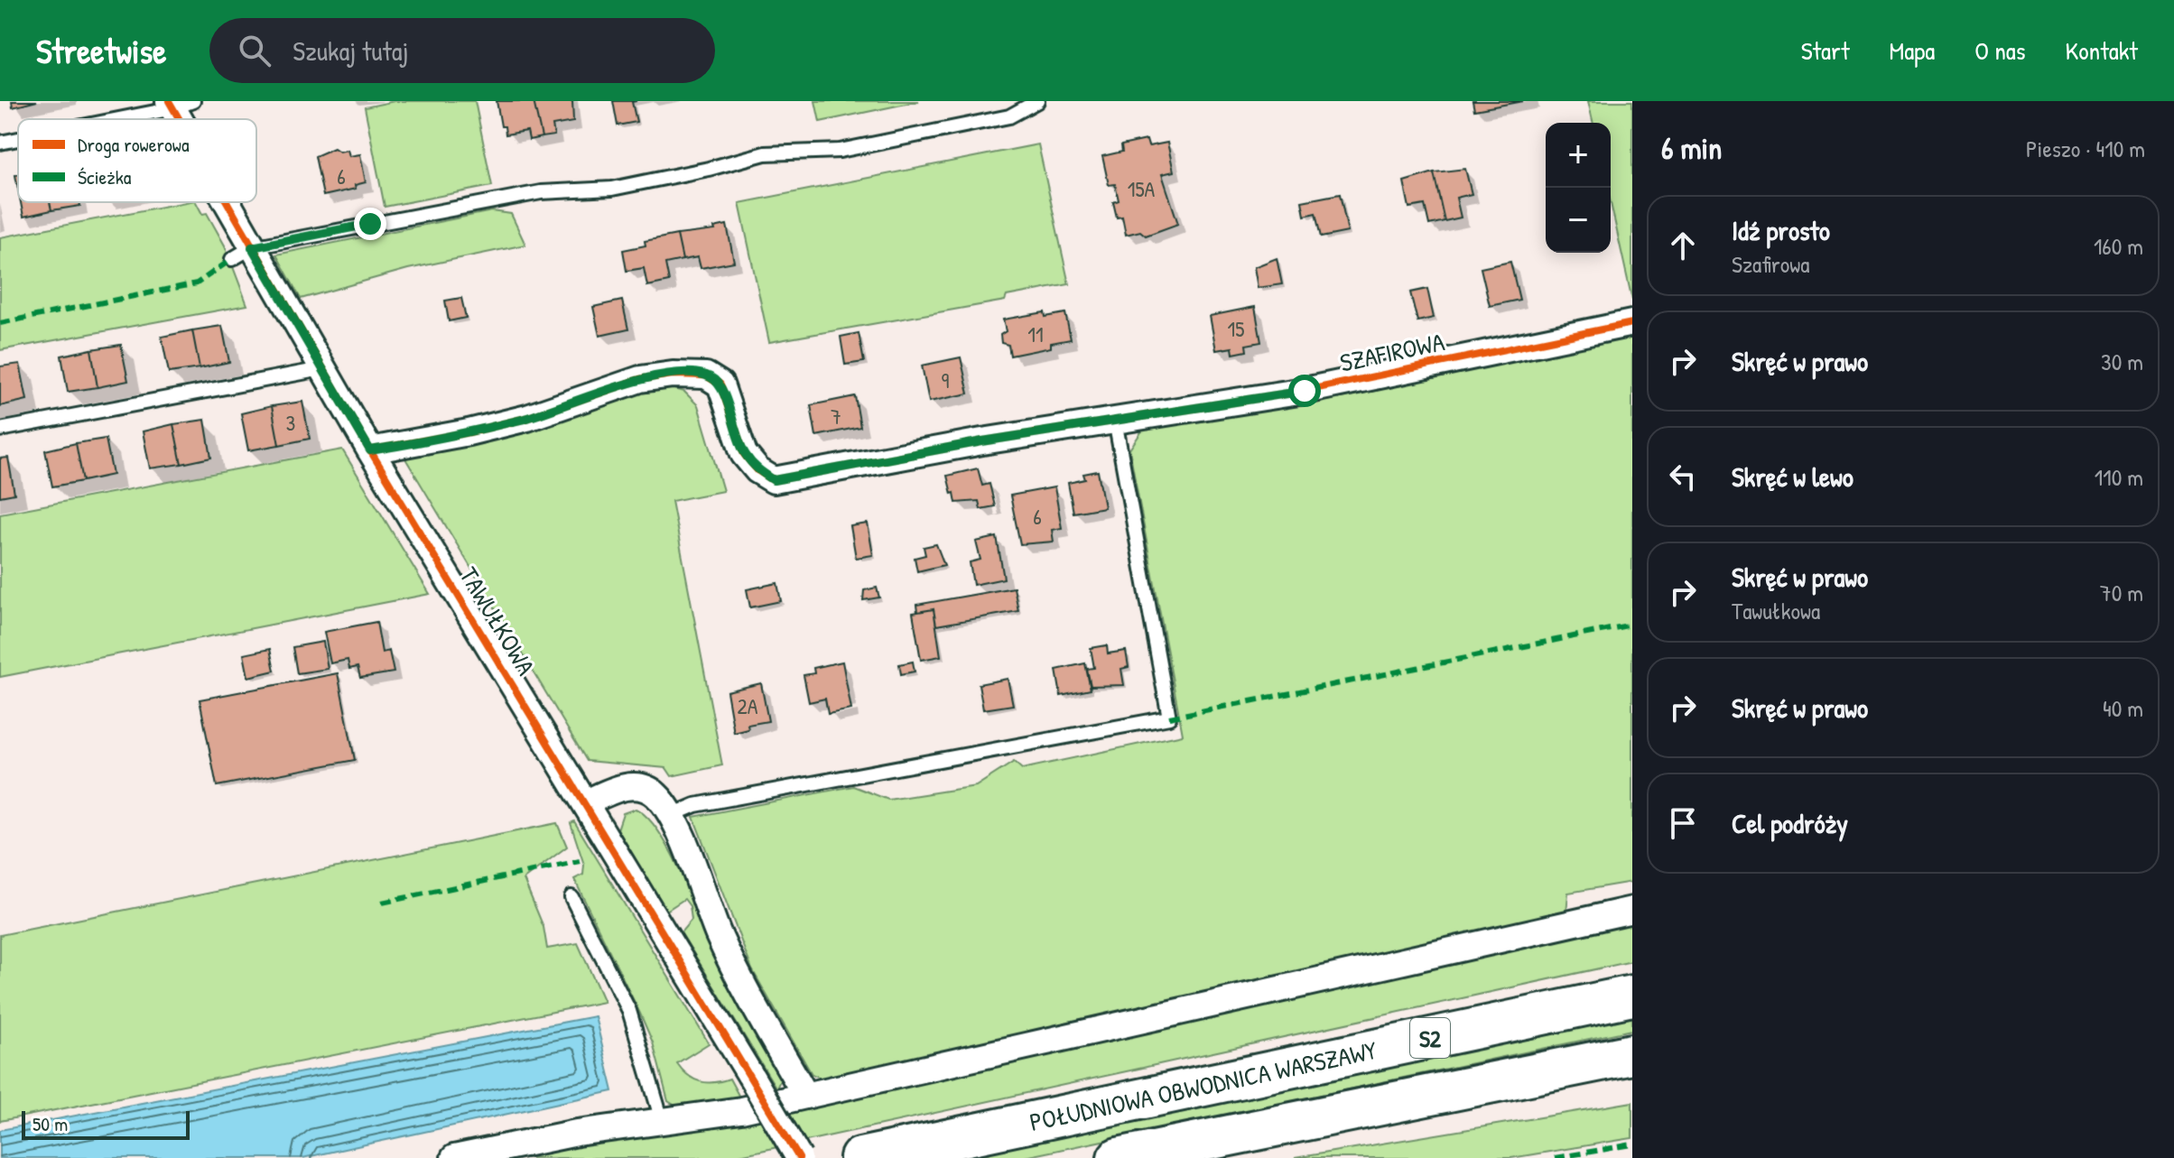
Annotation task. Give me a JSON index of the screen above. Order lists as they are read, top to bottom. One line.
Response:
{"streets":{"highway":["S2","POŁUDNIOWA OBWODNICA WARSZAWY"],"street":["SZAFIROWA","TAWUŁKOWA"]},"crossings":[["SZAFIROWA","TAWUŁKOWA"]],"house_numbers":["6","15A","15","11","9","7","3","6","2A"],"legend":["Droga rowerowa","Ścieżka"],"scale_bar":"50 m","page":{"header":"Streetwise","search":"Szukaj tutaj","nav":["Start","Mapa","O nas","Kontakt"],"heading":["6 min","Pieszo · 410 m"],"map_buttons":["+","−"],"list":[["Idź prosto","Szafirowa","160 m"],["Skręć w prawo","30 m"],["Skręć w lewo","110 m"],["Skręć w prawo","Tawułkowa","70 m"],["Skręć w prawo","40 m"],"Cel podróży"],"scale":"50 m"}}
